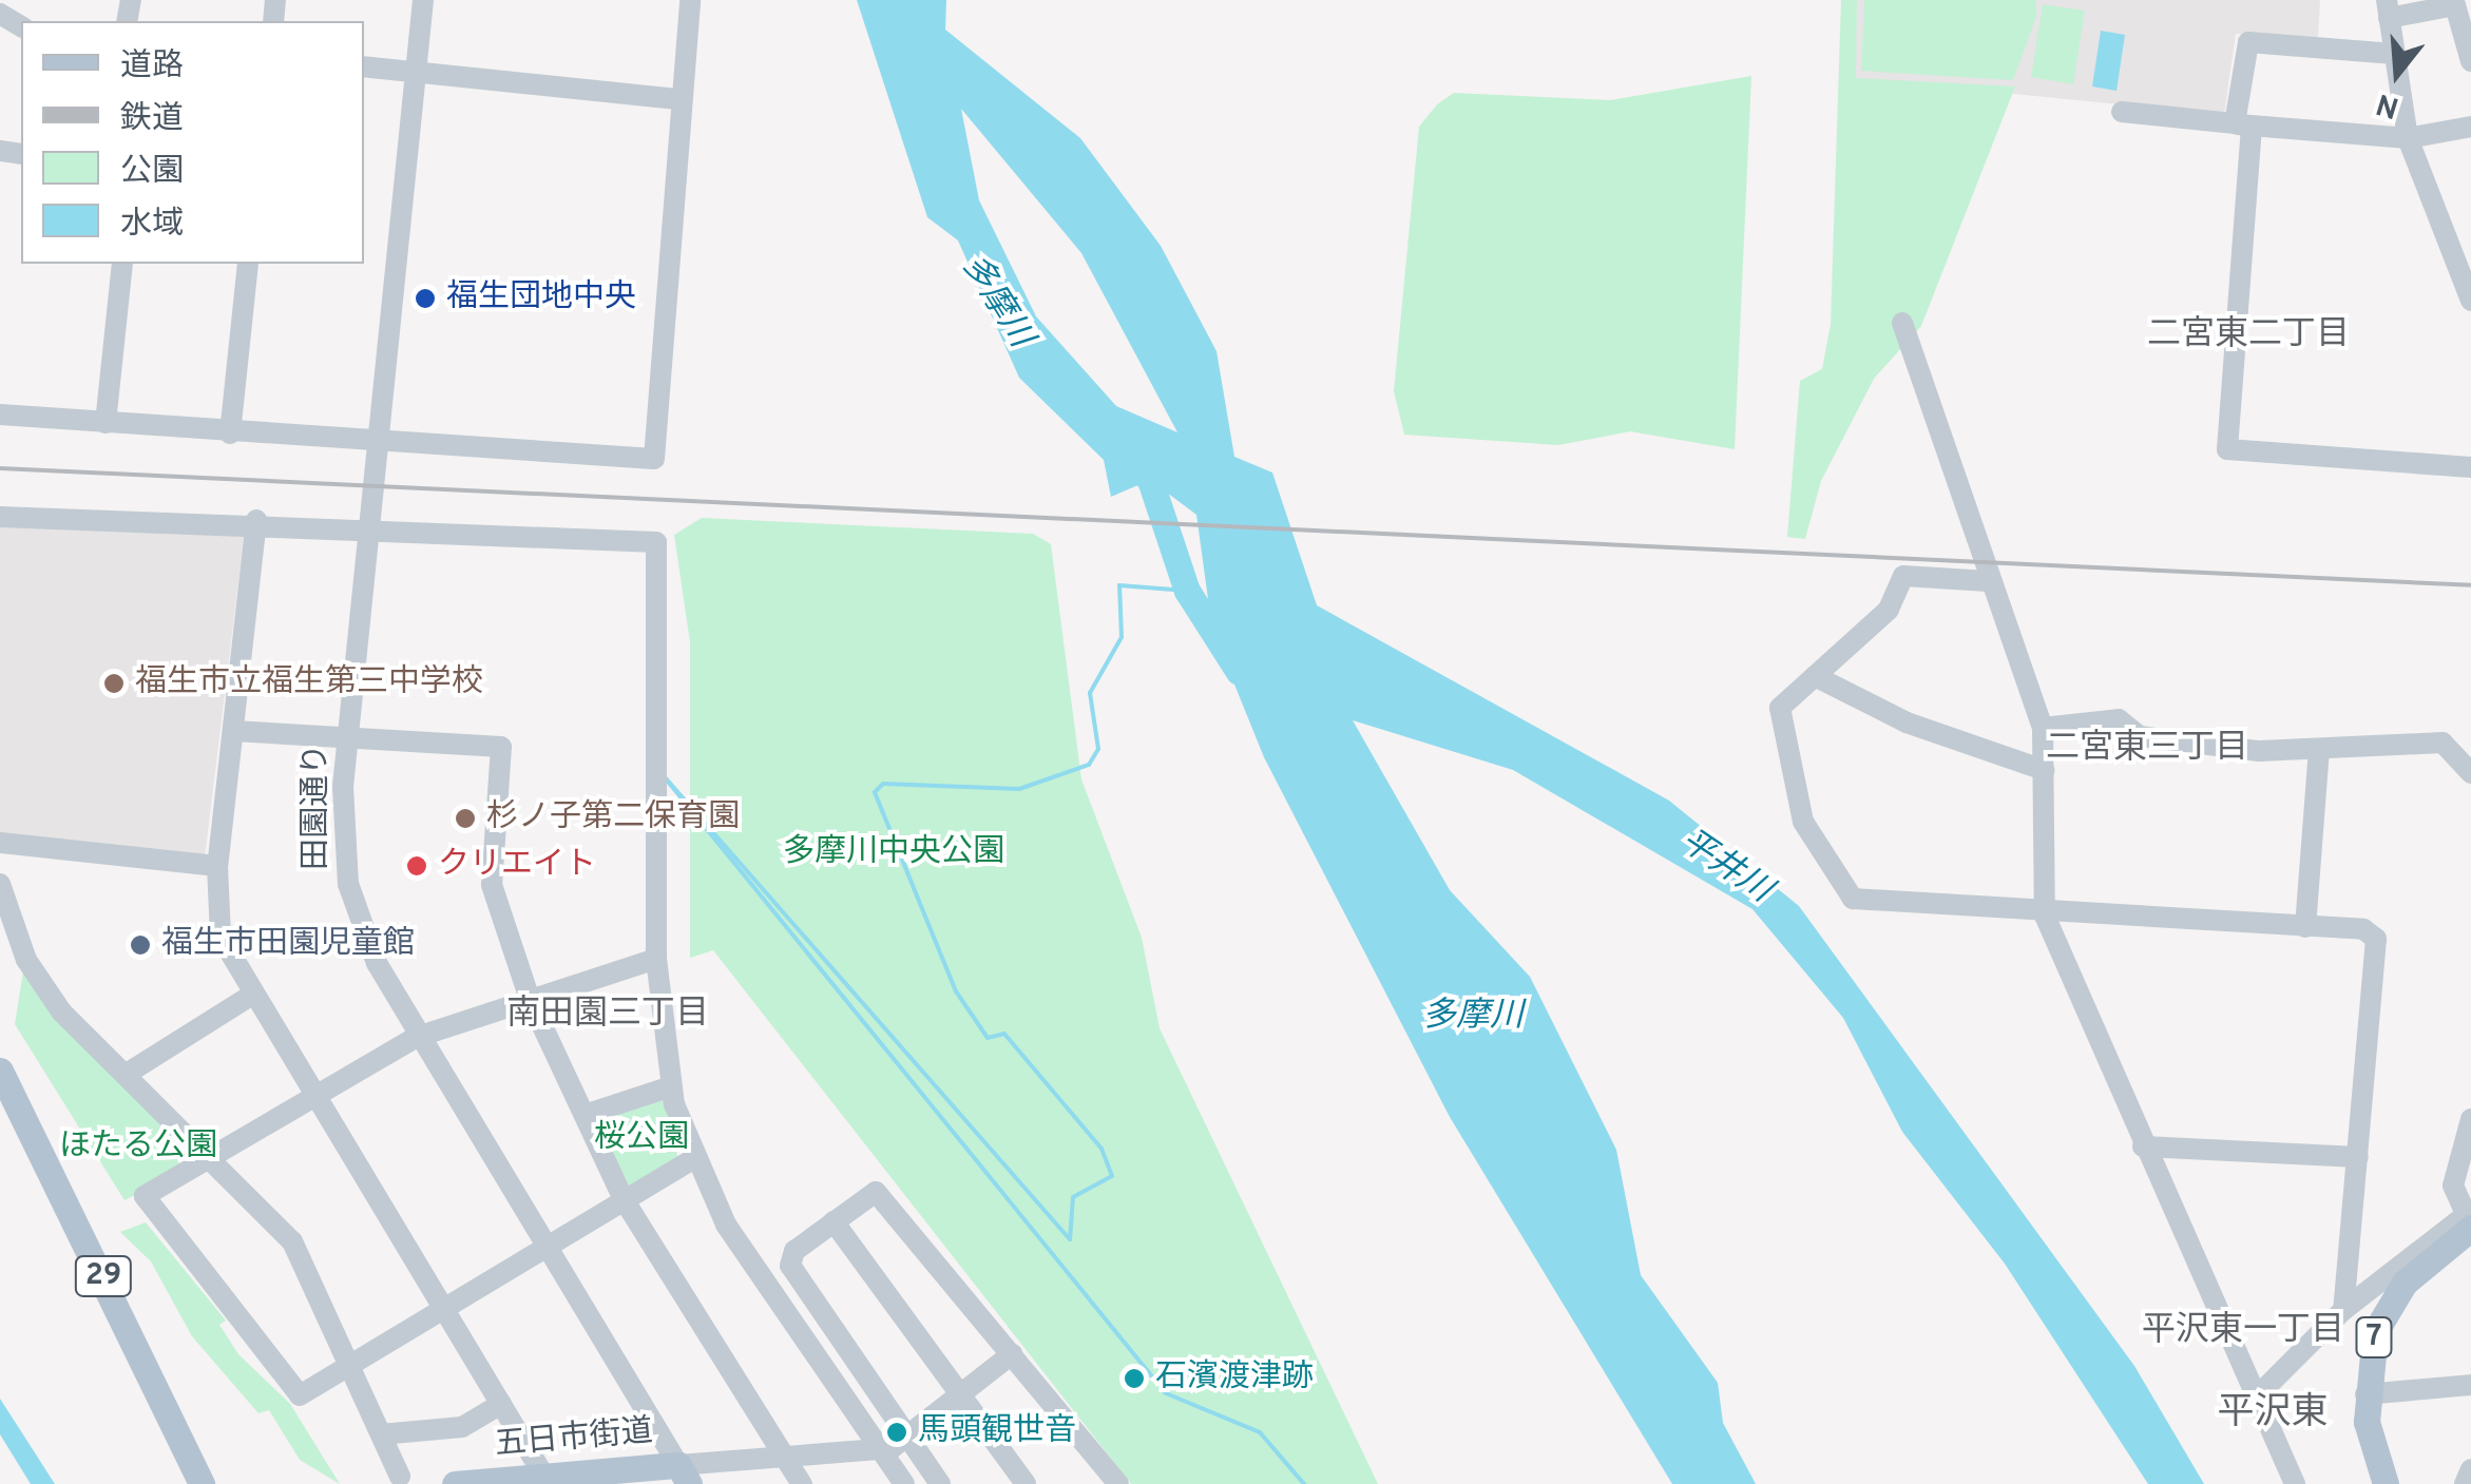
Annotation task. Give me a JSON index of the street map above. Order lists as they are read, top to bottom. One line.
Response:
{"streets":{"main road":["29","7","五日市街道"],"street":["田園通り"]},"crossings":[["田園通り","五日市街道"]],"districts":["二宮東二丁目","二宮東三丁目","南田園三丁目","平沢東一丁目","平沢東"],"water":["多摩川","平井川"],"parks":["多摩川中央公園","桜公園","ほたる公園"],"places":["福生団地中央","福生市立福生第三中学校","杉ノ子第二保育園","クリエイト","福生市田園児童館","石濱渡津跡","馬頭観世音"],"legend":["道路","鉄道","公園","水域"],"north":"bottom"}
